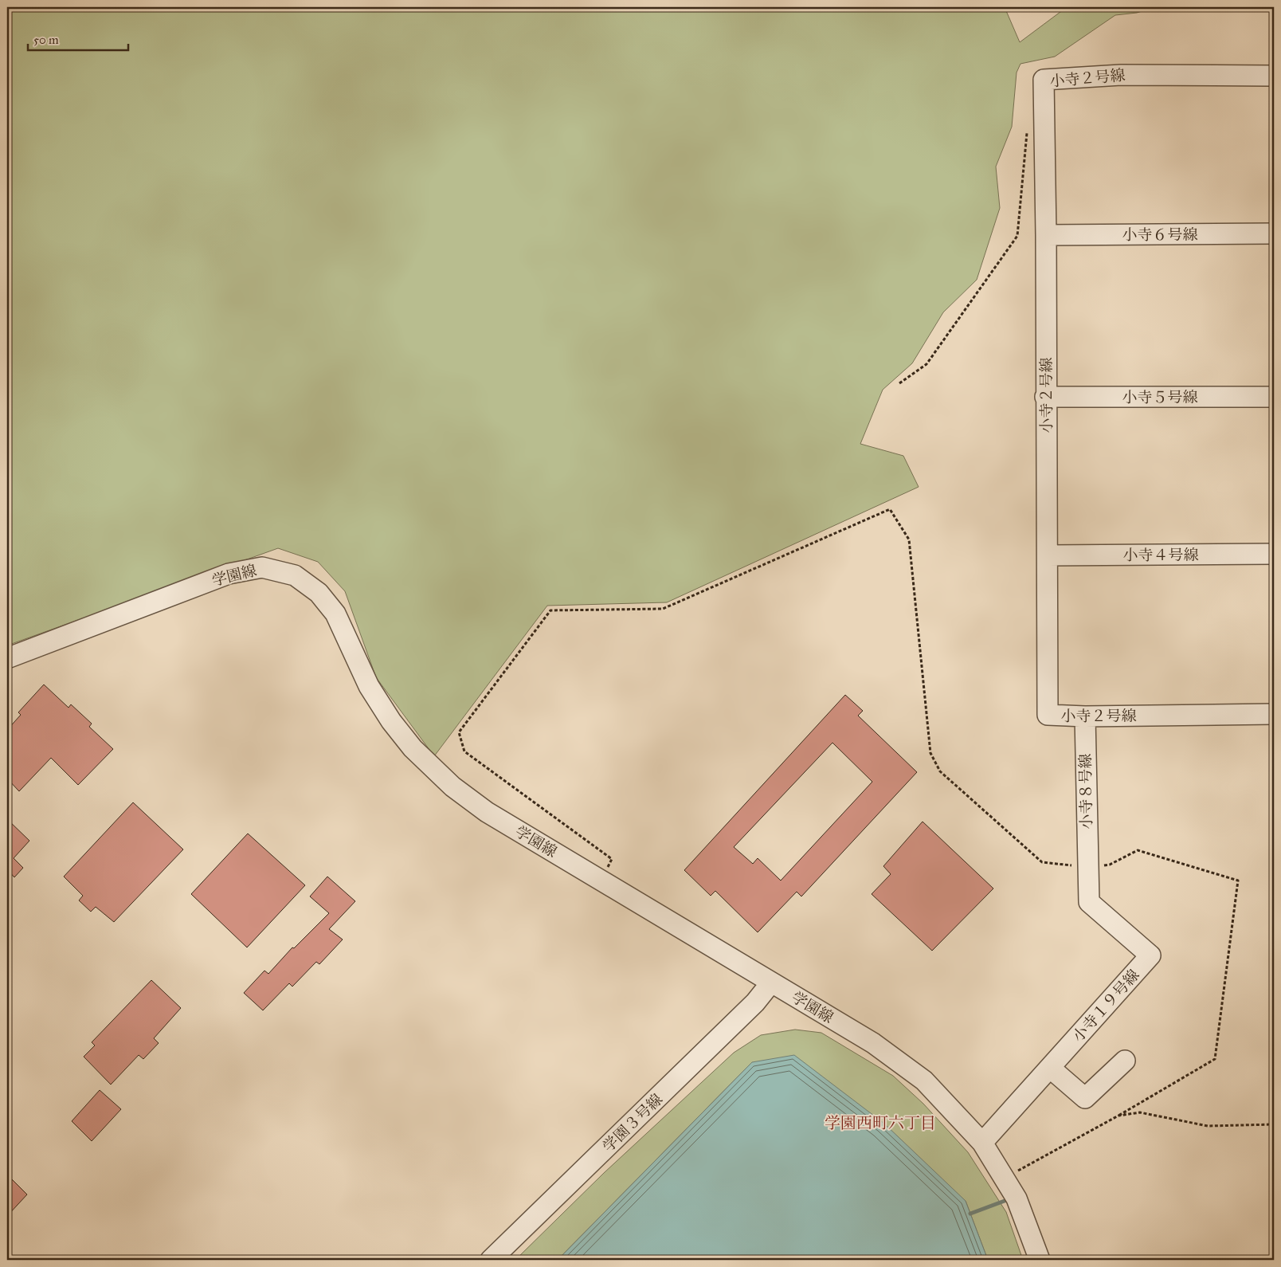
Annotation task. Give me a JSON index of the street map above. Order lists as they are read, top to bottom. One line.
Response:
{"streets":{"street":["小寺２号線","小寺６号線","小寺５号線","小寺４号線","学園線","小寺８号線","小寺１９号線","学園３号線"]},"crossings":[["小寺２号線","小寺６号線"],["小寺２号線","小寺５号線"],["小寺２号線","小寺４号線"],["小寺２号線","小寺８号線"],["学園線","小寺１９号線"],["学園線","学園３号線"],["小寺８号線","小寺１９号線"]],"districts":["学園西町六丁目"],"scale_bar":"50 m"}
